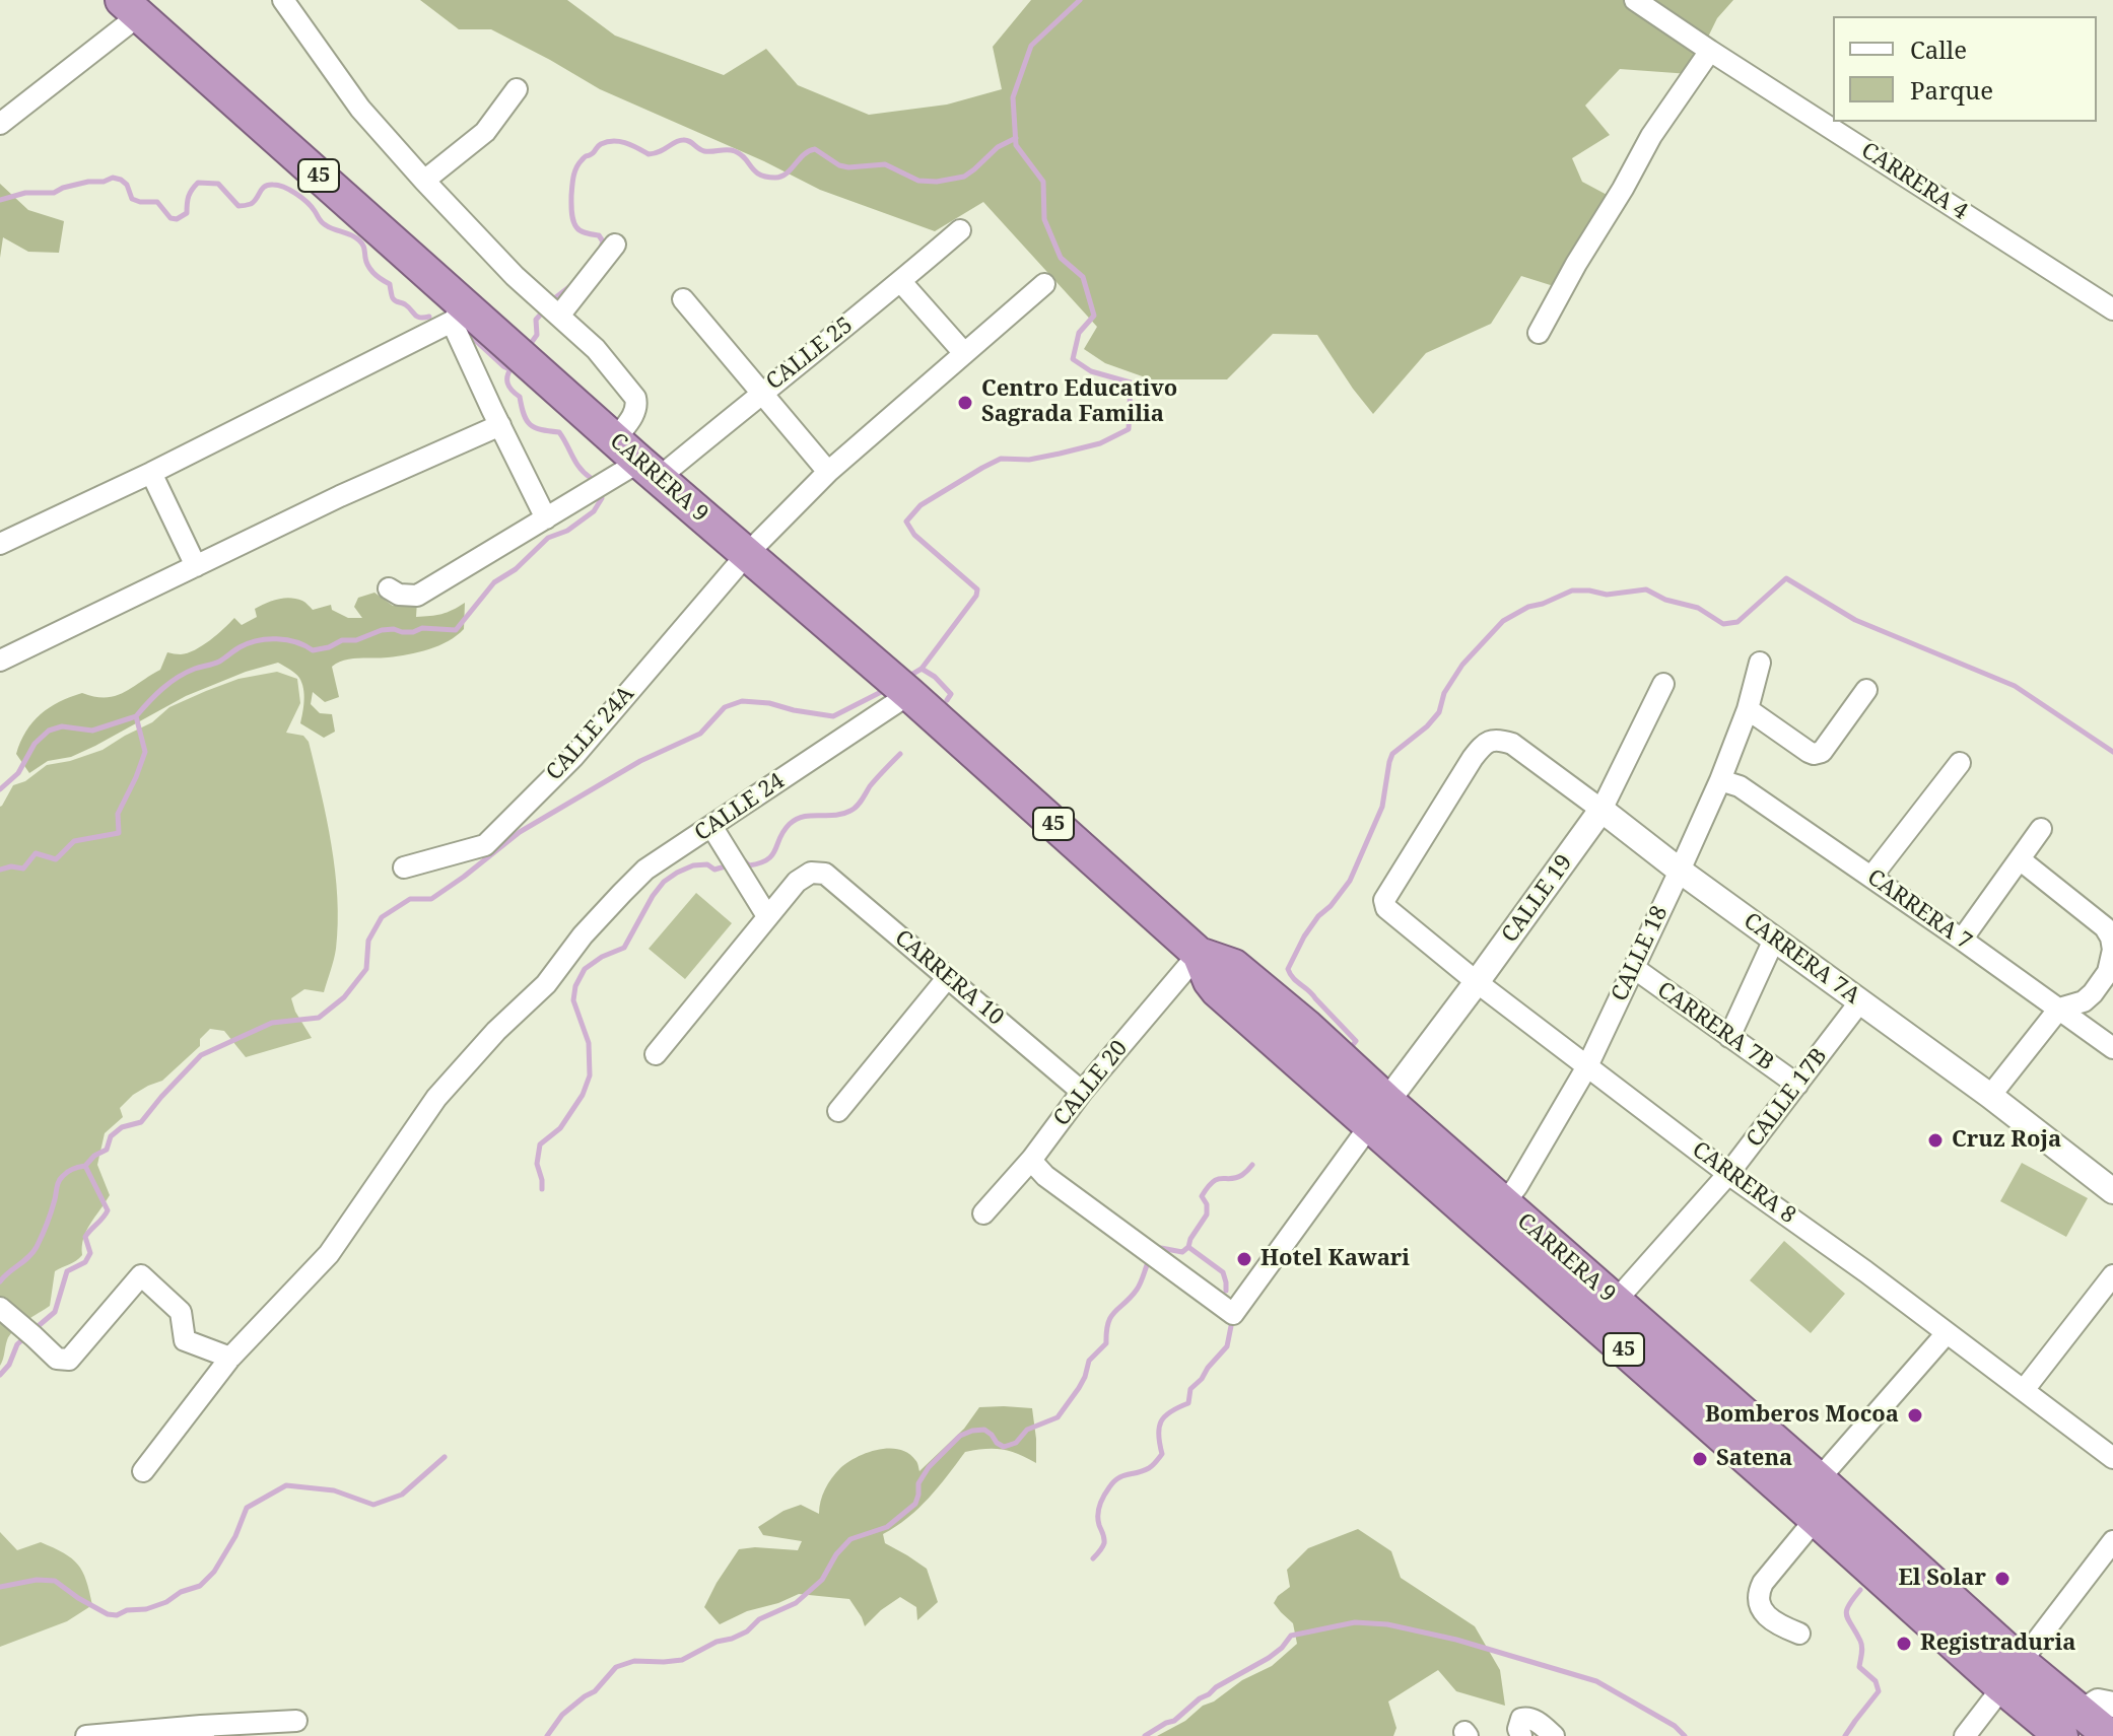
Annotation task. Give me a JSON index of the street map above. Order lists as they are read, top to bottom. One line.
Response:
{"streets":{"highway":["45","CARRERA 9"],"street":["CARRERA 4","CALLE 25","CALLE 24A","CALLE 24","CALLE 19","CARRERA 7","CALLE 18","CARRERA 7A","CARRERA 10","CARRERA 7B","CALLE 20","CALLE 17B","CARRERA 8"]},"crossings":[["CALLE 25","CARRERA 9"],["CARRERA 9","CALLE 24A"],["CARRERA 9","CALLE 24"],["CARRERA 9","CALLE 19"],["CARRERA 9","CALLE 18"],["CARRERA 9","CALLE 20"],["CARRERA 9","CALLE 17B"],["CALLE 19","CARRERA 7A"],["CALLE 19","CALLE 20"],["CALLE 19","CARRERA 8"],["CARRERA 7","CALLE 18"],["CALLE 18","CARRERA 7A"],["CALLE 18","CARRERA 7B"],["CALLE 18","CARRERA 8"],["CARRERA 7A","CALLE 17B"],["CARRERA 7A","CARRERA 8"],["CARRERA 10","CALLE 20"],["CARRERA 7B","CALLE 17B"],["CALLE 17B","CARRERA 8"]],"places":["Centro Educativo Sagrada Familia","Cruz Roja","Hotel Kawari","Bomberos Mocoa","Satena","El Solar","Registraduria"],"legend":["Calle","Parque"]}
